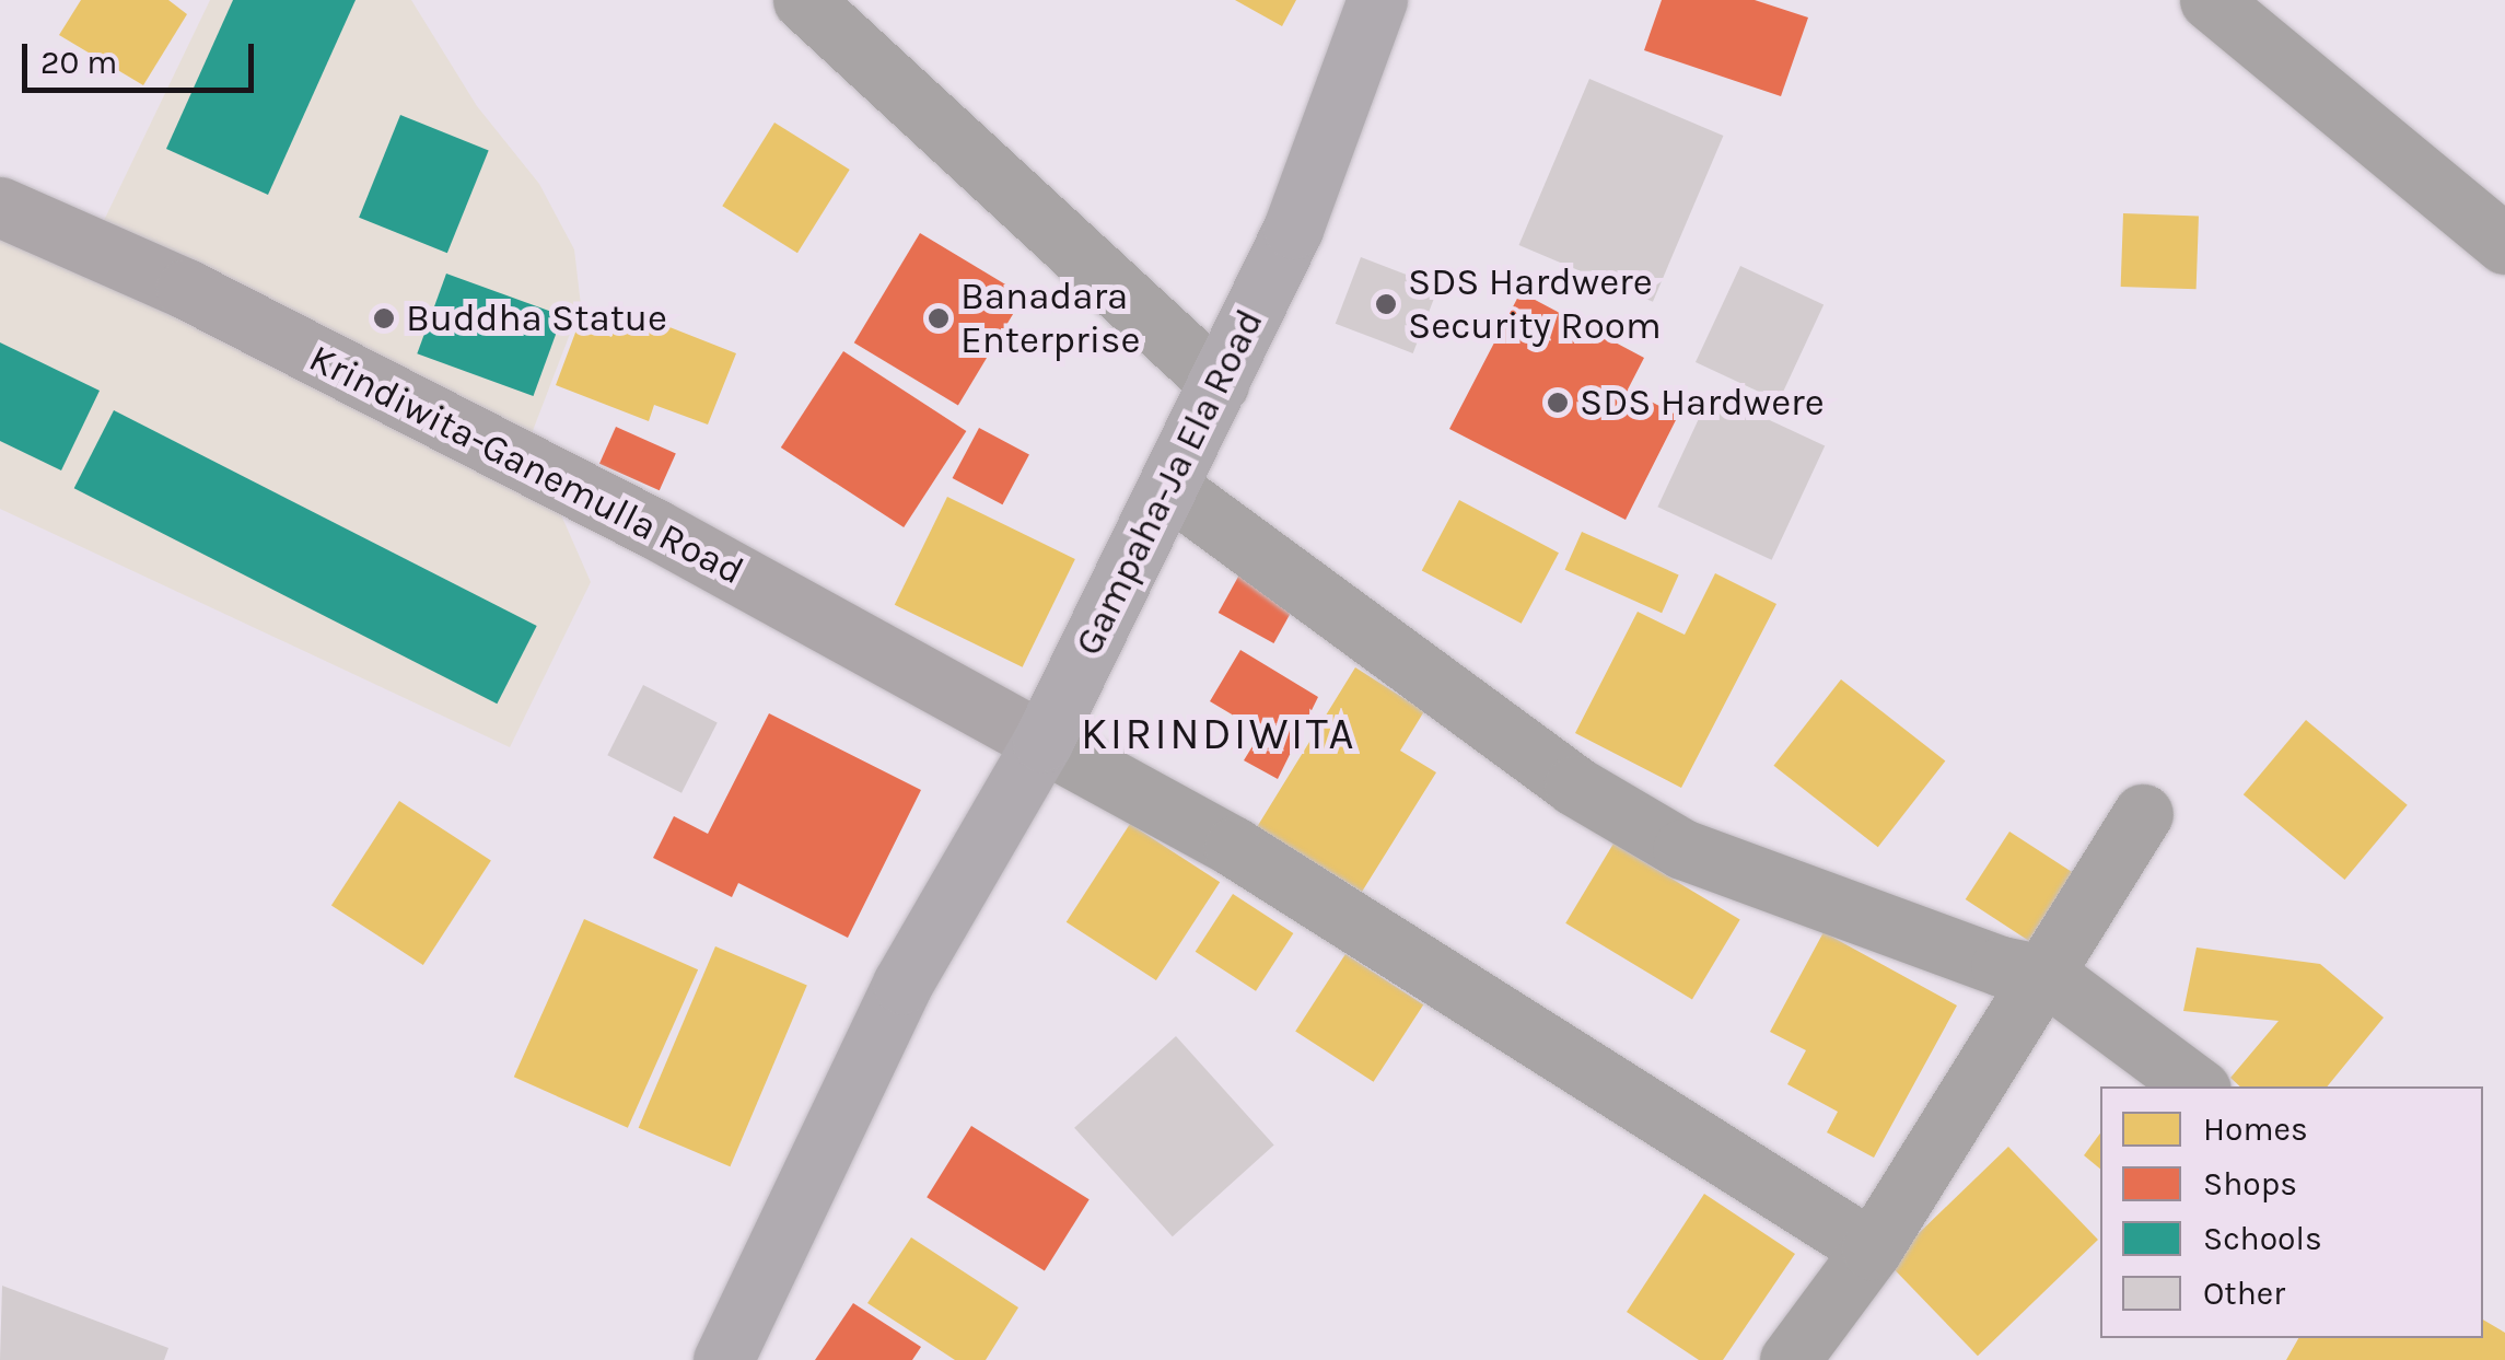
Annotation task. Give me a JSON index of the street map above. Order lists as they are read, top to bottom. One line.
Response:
{"streets":{"highway":["Gampaha-Ja Ela Road"],"main road":["Krindiwita-Ganemulla Road"]},"crossings":[["Krindiwita-Ganemulla Road","Gampaha-Ja Ela Road"]],"districts":["KIRINDIWITA"],"places":["SDS Hardwere Security Room","Buddha Statue","Banadara Enterprise","SDS Hardwere"],"legend":["Homes","Shops","Schools","Other"],"scale_bar":"20 m"}
